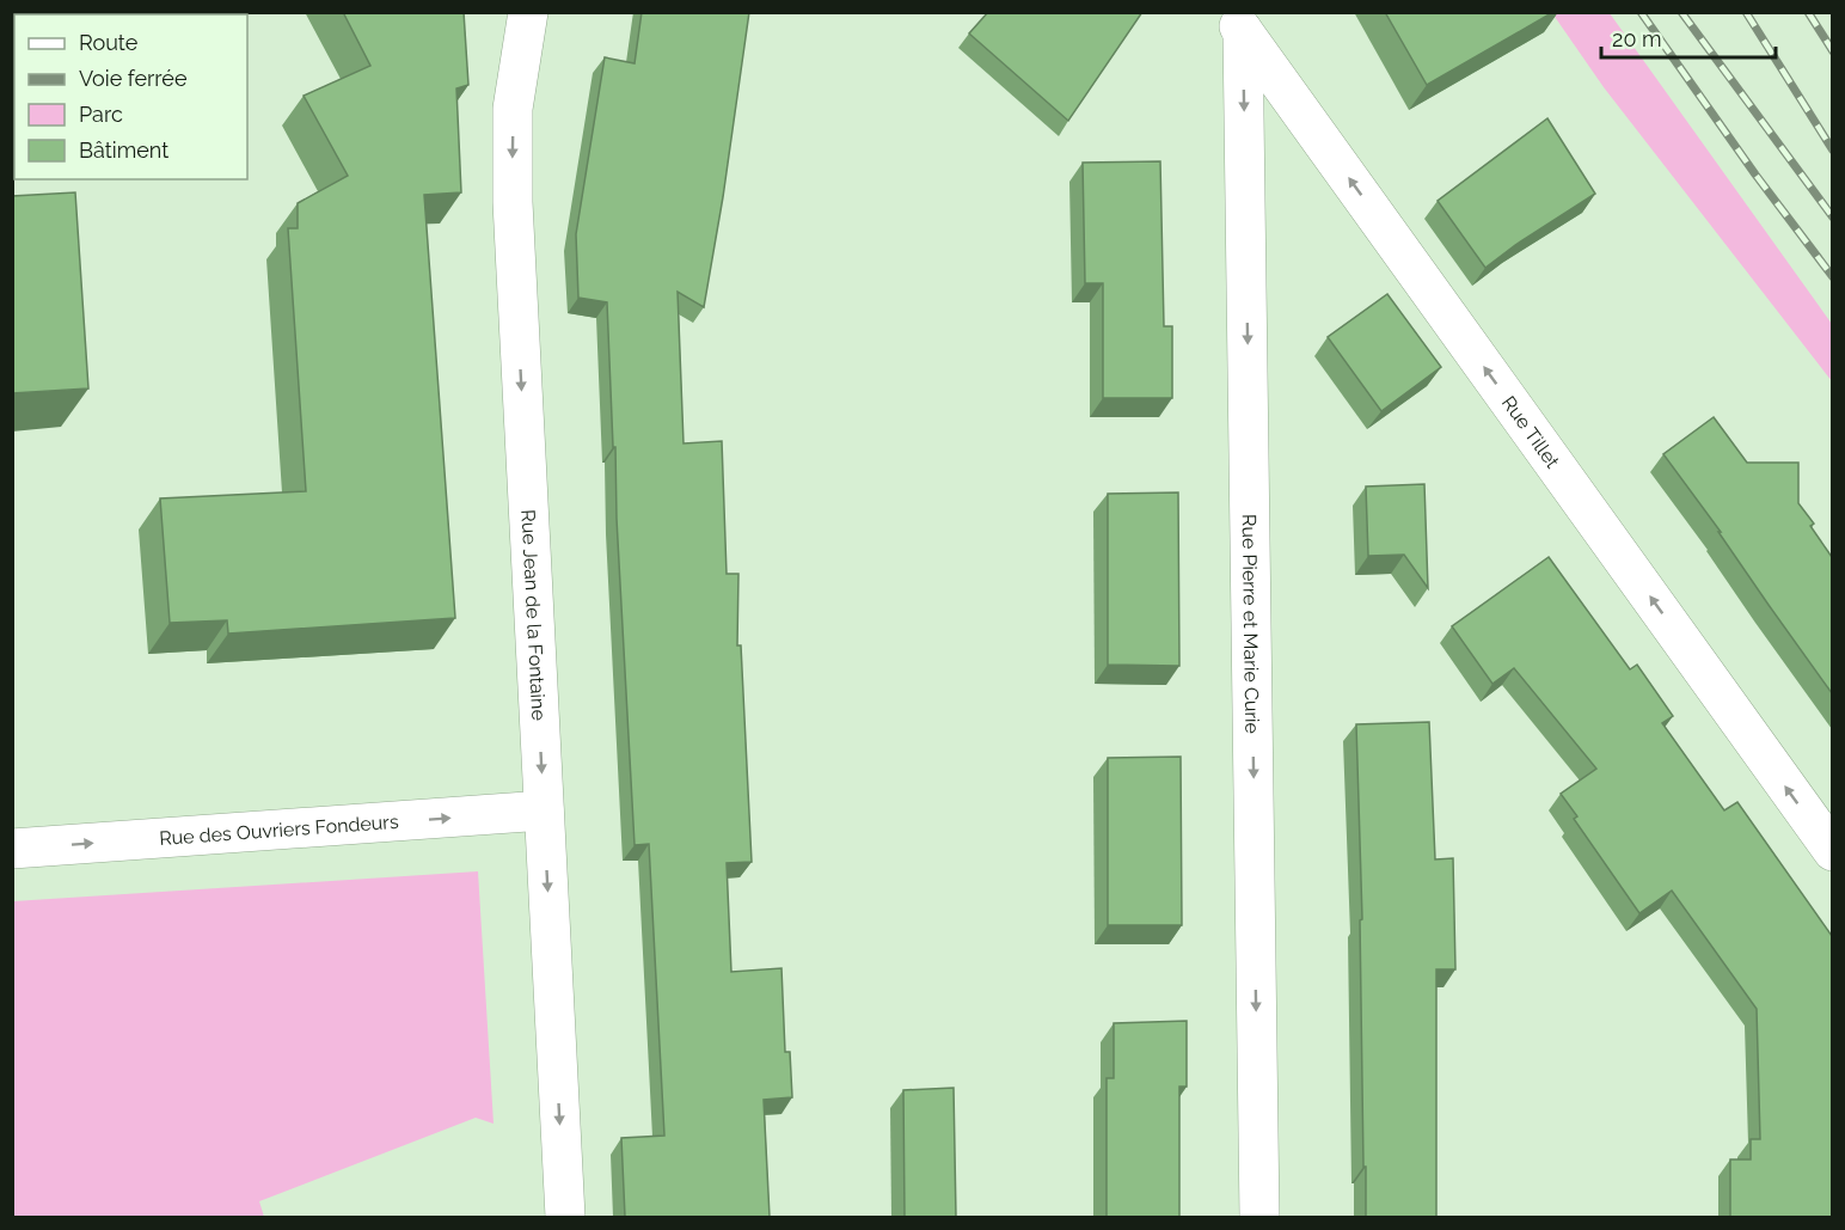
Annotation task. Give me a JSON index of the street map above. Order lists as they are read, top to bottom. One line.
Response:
{"streets":{"street":["Rue Tillet","Rue Jean de la Fontaine","Rue Pierre et Marie Curie","Rue des Ouvriers Fondeurs"]},"crossings":[["Rue Tillet","Rue Pierre et Marie Curie"],["Rue Jean de la Fontaine","Rue des Ouvriers Fondeurs"]],"one_way":["Rue Tillet","Rue Jean de la Fontaine","Rue Pierre et Marie Curie","Rue des Ouvriers Fondeurs"],"legend":["Route","Voie ferrée","Parc","Bâtiment"],"scale_bar":"20 m"}
